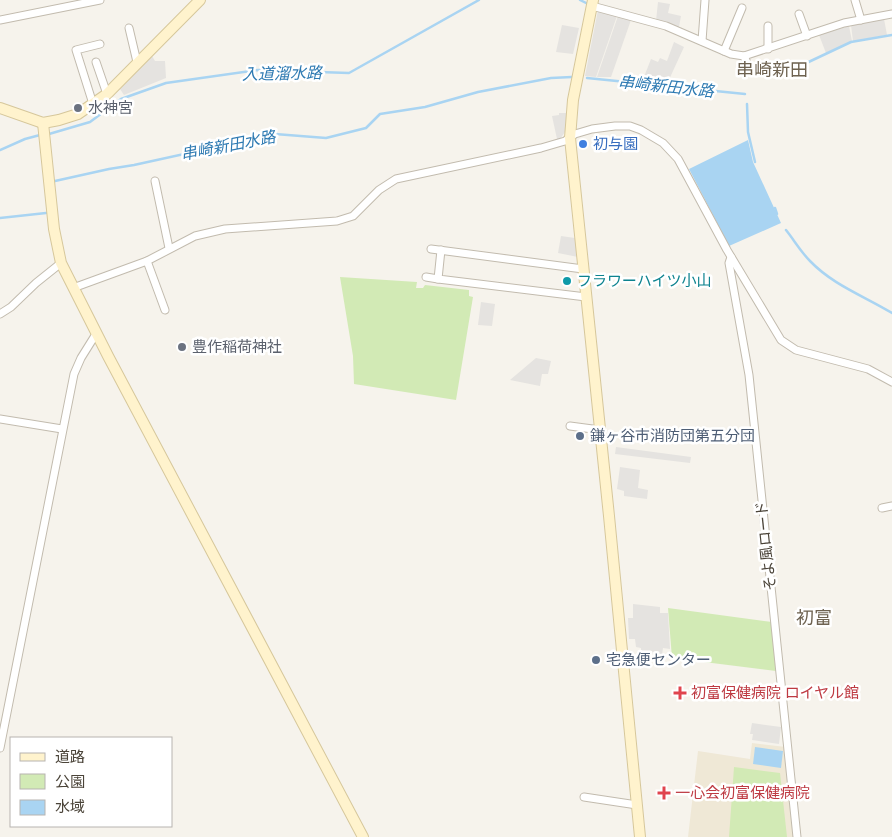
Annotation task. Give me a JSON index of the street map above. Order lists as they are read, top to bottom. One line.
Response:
{"streets":{"street":["そよ風ロード"]},"districts":["串崎新田","初富"],"water":["入道溜水路","串崎新田水路"],"places":{"other":["水神宮","初与園","フラワーハイツ小山","豊作稲荷神社","鎌ヶ谷市消防団第五分団","宅急便センター"],"health":["初富保健病院 ロイヤル館","一心会初富保健病院"]},"legend":["道路","公園","水域"]}
